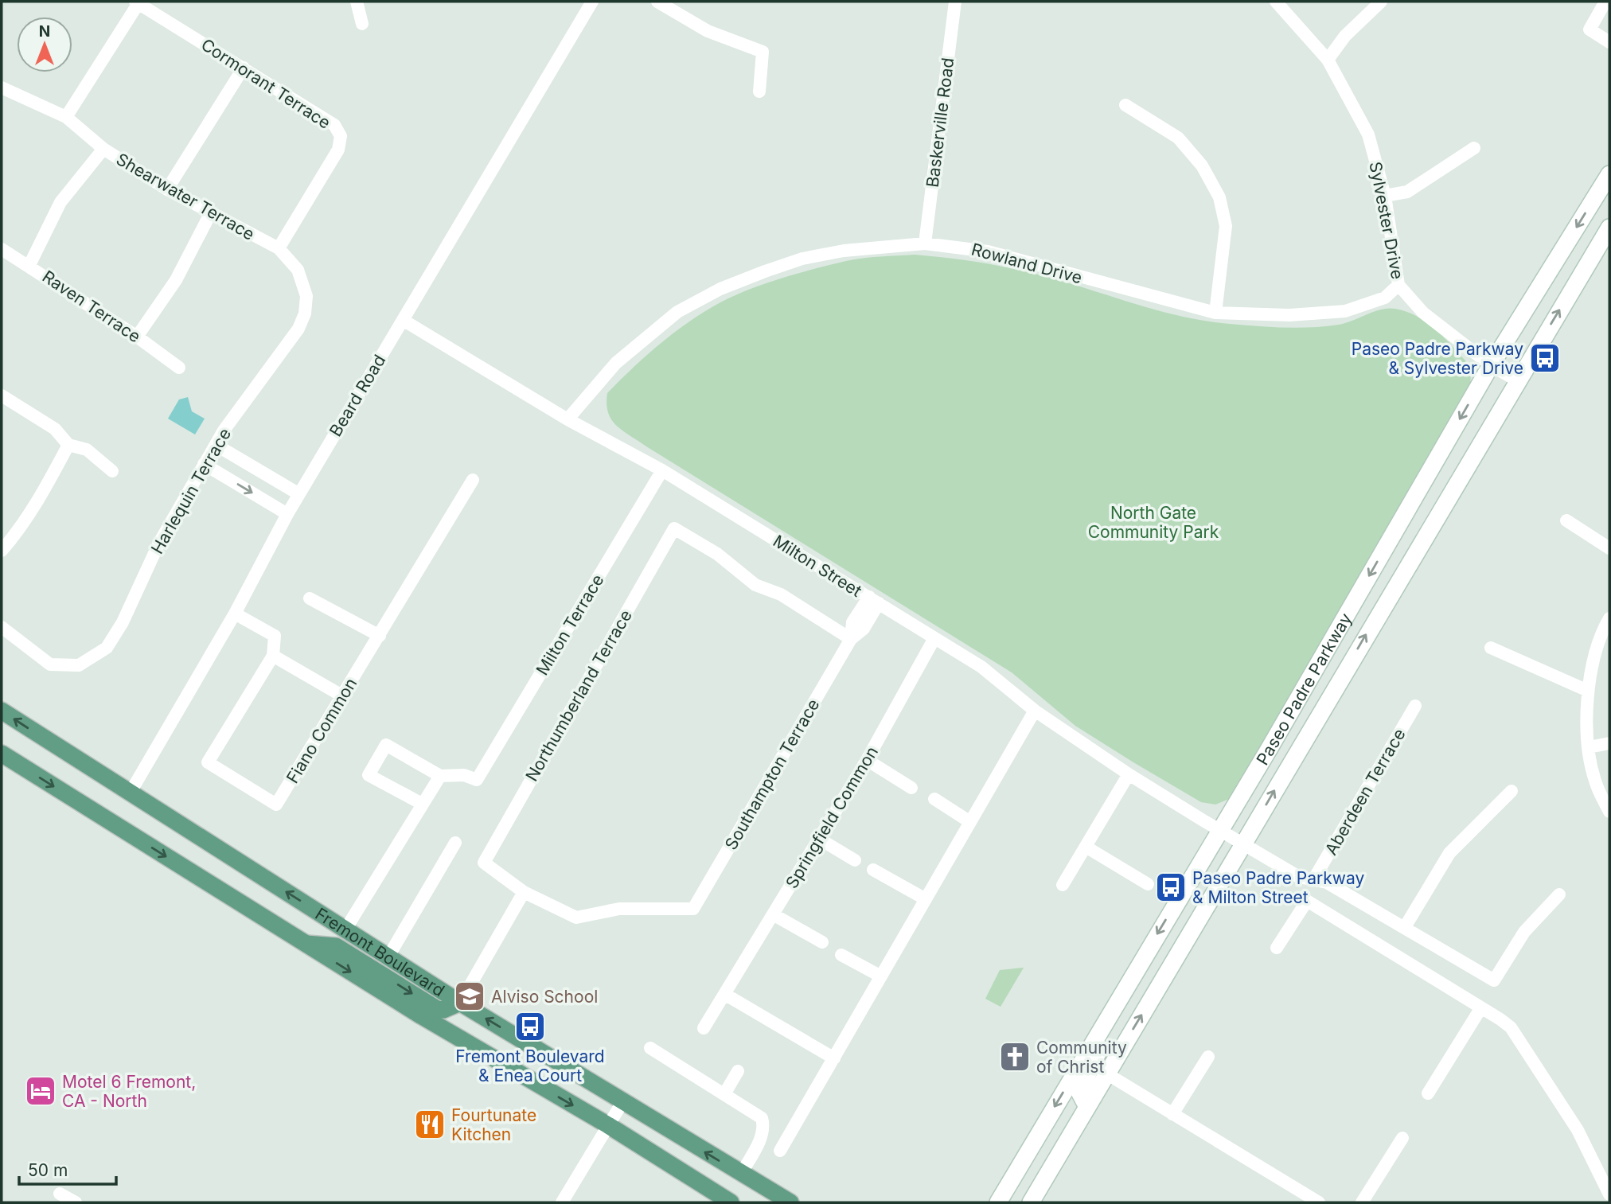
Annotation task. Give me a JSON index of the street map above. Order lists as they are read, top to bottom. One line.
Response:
{"streets":{"main road":["Paseo Padre Parkway","Fremont Boulevard"],"street":["Cormorant Terrace","Baskerville Road","Shearwater Terrace","Sylvester Drive","Rowland Drive","Raven Terrace","Beard Road","Harlequin Terrace","Milton Street","Milton Terrace","Northumberland Terrace","Fiano Common","Southampton Terrace","Aberdeen Terrace","Springfield Common"]},"crossings":[["Cormorant Terrace","Shearwater Terrace"],["Baskerville Road","Rowland Drive"],["Shearwater Terrace","Harlequin Terrace"],["Sylvester Drive","Rowland Drive"],["Sylvester Drive","Paseo Padre Parkway"],["Rowland Drive","Milton Street"],["Beard Road","Milton Street"],["Beard Road","Fremont Boulevard"],["Milton Street","Milton Terrace"],["Milton Street","Paseo Padre Parkway"],["Milton Street","Southampton Terrace"],["Milton Street","Aberdeen Terrace"],["Milton Street","Springfield Common"],["Northumberland Terrace","Southampton Terrace"]],"parks":["North Gate Community Park"],"places":{"bus stop":["Paseo Padre Parkway & Sylvester Drive","Paseo Padre Parkway & Milton Street","Fremont Boulevard & Enea Court"],"school or university":["Alviso School"],"church":["Community of Christ"],"hotel":["Motel 6 Fremont, CA - North"],"restaurant":["Fourtunate Kitchen"]},"scale_bar":"50 m","north":"top"}
